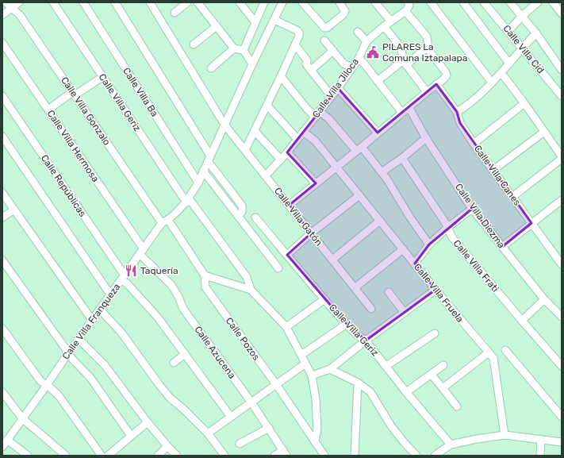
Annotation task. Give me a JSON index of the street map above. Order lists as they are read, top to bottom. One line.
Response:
{"streets":{"street":["Calle Villa Cid","Calle Villa Jiloca","Calle Villa Ba","Calle Villa Geriz","Calle Villa Gonzalo","Calle Villa Hermosa","Calle Villa Canes","Calle Repúblicas","Calle Villa Diezma","Calle Villa Gatón","Calle Villa Frati","Calle Villa Fruela","Calle Villa Franqueza","Calle Pozos","Calle Azucena"]},"crossings":[["Calle Villa Jiloca","Calle Villa Diezma"],["Calle Villa Jiloca","Calle Villa Gatón"],["Calle Villa Jiloca","Calle Villa Fruela"],["Calle Villa Ba","Calle Villa Franqueza"],["Calle Villa Geriz","Calle Villa Franqueza"],["Calle Villa Gonzalo","Calle Villa Franqueza"],["Calle Villa Gonzalo","Calle Pozos"],["Calle Villa Hermosa","Calle Villa Franqueza"],["Calle Villa Hermosa","Calle Azucena"],["Calle Repúblicas","Calle Villa Franqueza"],["Calle Villa Gatón","Calle Villa Franqueza"],["Calle Villa Franqueza","Calle Pozos"],["Calle Villa Franqueza","Calle Azucena"]],"places":{"public building":["PILARES La Comuna Iztapalapa"],"restaurant":["Taquería"]}}
